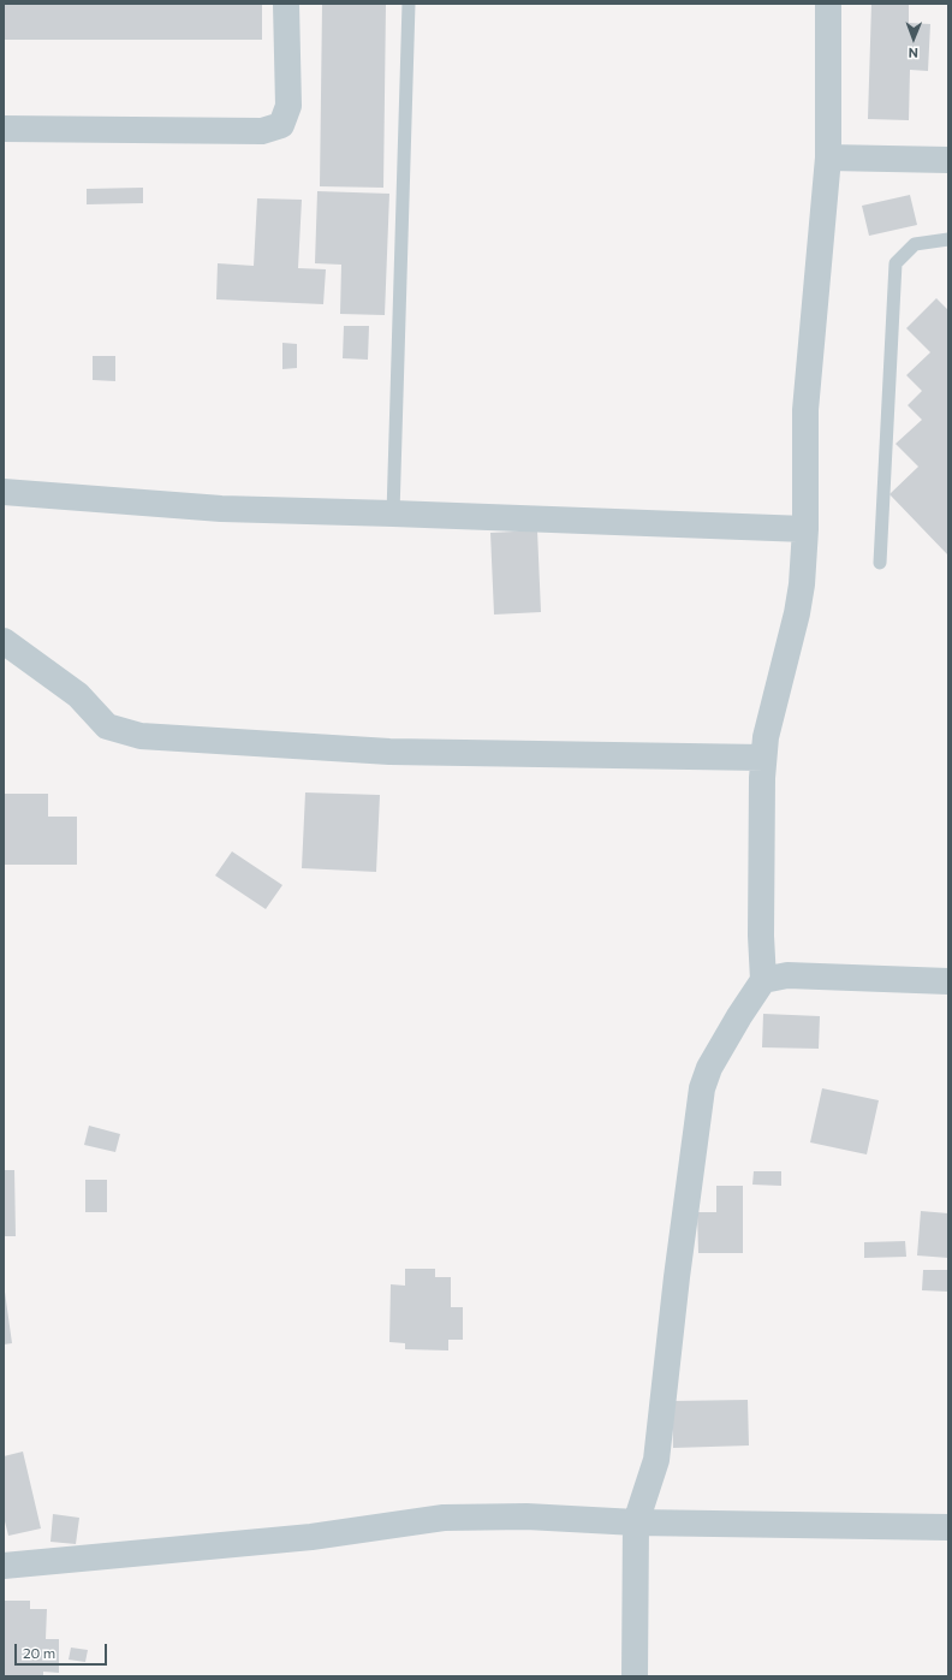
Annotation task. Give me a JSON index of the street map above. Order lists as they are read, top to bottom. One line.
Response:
{"scale_bar":"20 m","north":"bottom"}
